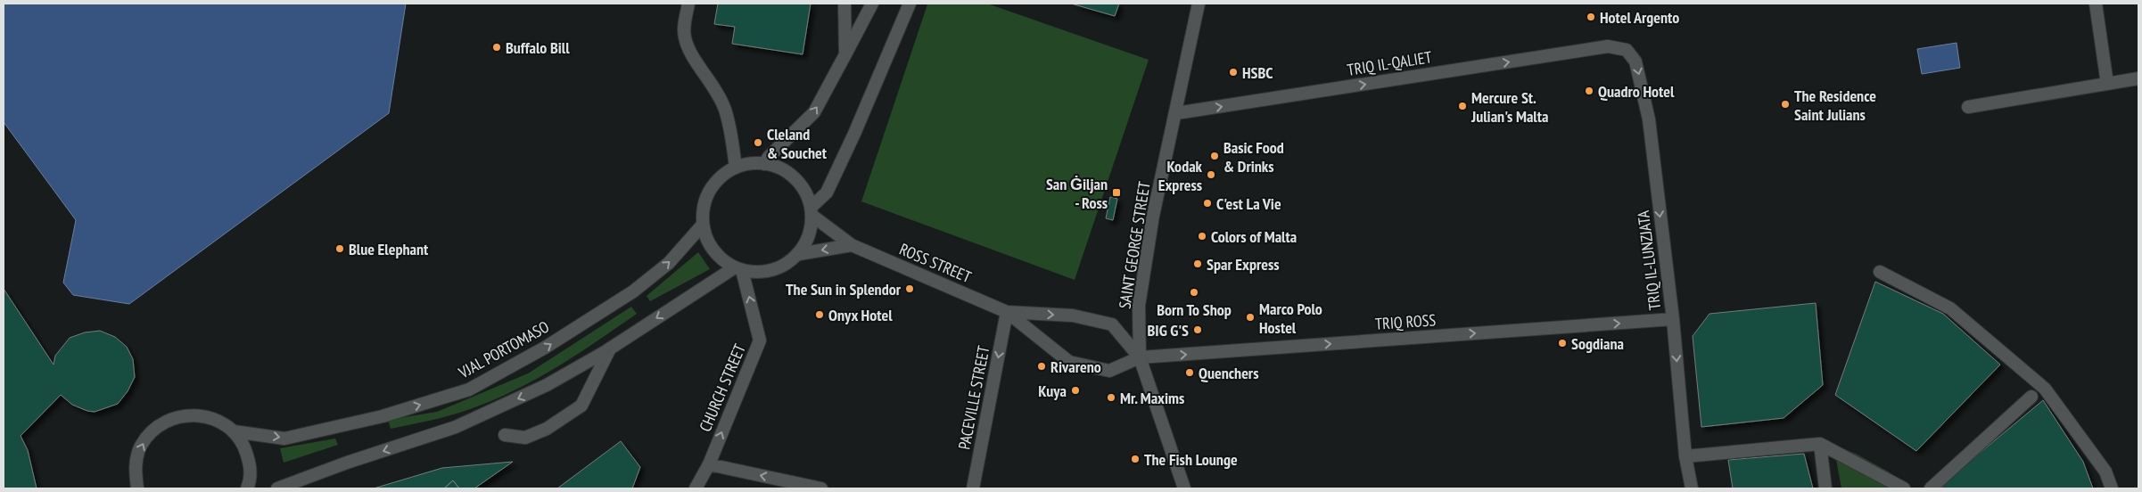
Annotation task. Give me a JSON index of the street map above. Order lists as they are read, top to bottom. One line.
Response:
{"streets":{"street":["TRIQ IL-QALIET","SAINT GEORGE STREET","TRIQ IL-LUNZJATA","ROSS STREET","TRIQ ROSS","VJAL PORTOMASO","CHURCH STREET","PACEVILLE STREET"]},"crossings":[["TRIQ IL-QALIET","SAINT GEORGE STREET"],["TRIQ IL-QALIET","TRIQ IL-LUNZJATA"],["SAINT GEORGE STREET","ROSS STREET"],["SAINT GEORGE STREET","TRIQ ROSS"],["TRIQ IL-LUNZJATA","TRIQ ROSS"],["ROSS STREET","TRIQ ROSS"],["ROSS STREET","VJAL PORTOMASO"],["ROSS STREET","CHURCH STREET"],["ROSS STREET","PACEVILLE STREET"],["VJAL PORTOMASO","CHURCH STREET"]],"one_way":["TRIQ IL-QALIET","TRIQ IL-LUNZJATA","TRIQ ROSS","CHURCH STREET","PACEVILLE STREET"],"places":{"other":["Hotel Argento","Buffalo Bill","HSBC","Quadro Hotel","The Residence Saint Julians","Mercure St. Julian's Malta","Cleland & Souchet","Basic Food & Drinks","Kodak Express","C'est La Vie","Colors of Malta","Blue Elephant","Spar Express","The Sun in Splendor","Born To Shop","Onyx Hotel","Marco Polo Hostel","BIG G'S","Sogdiana","Rivareno","Quenchers","Kuya","Mr. Maxims","The Fish Lounge"],"transit":["San Ġiljan - Ross"]}}
